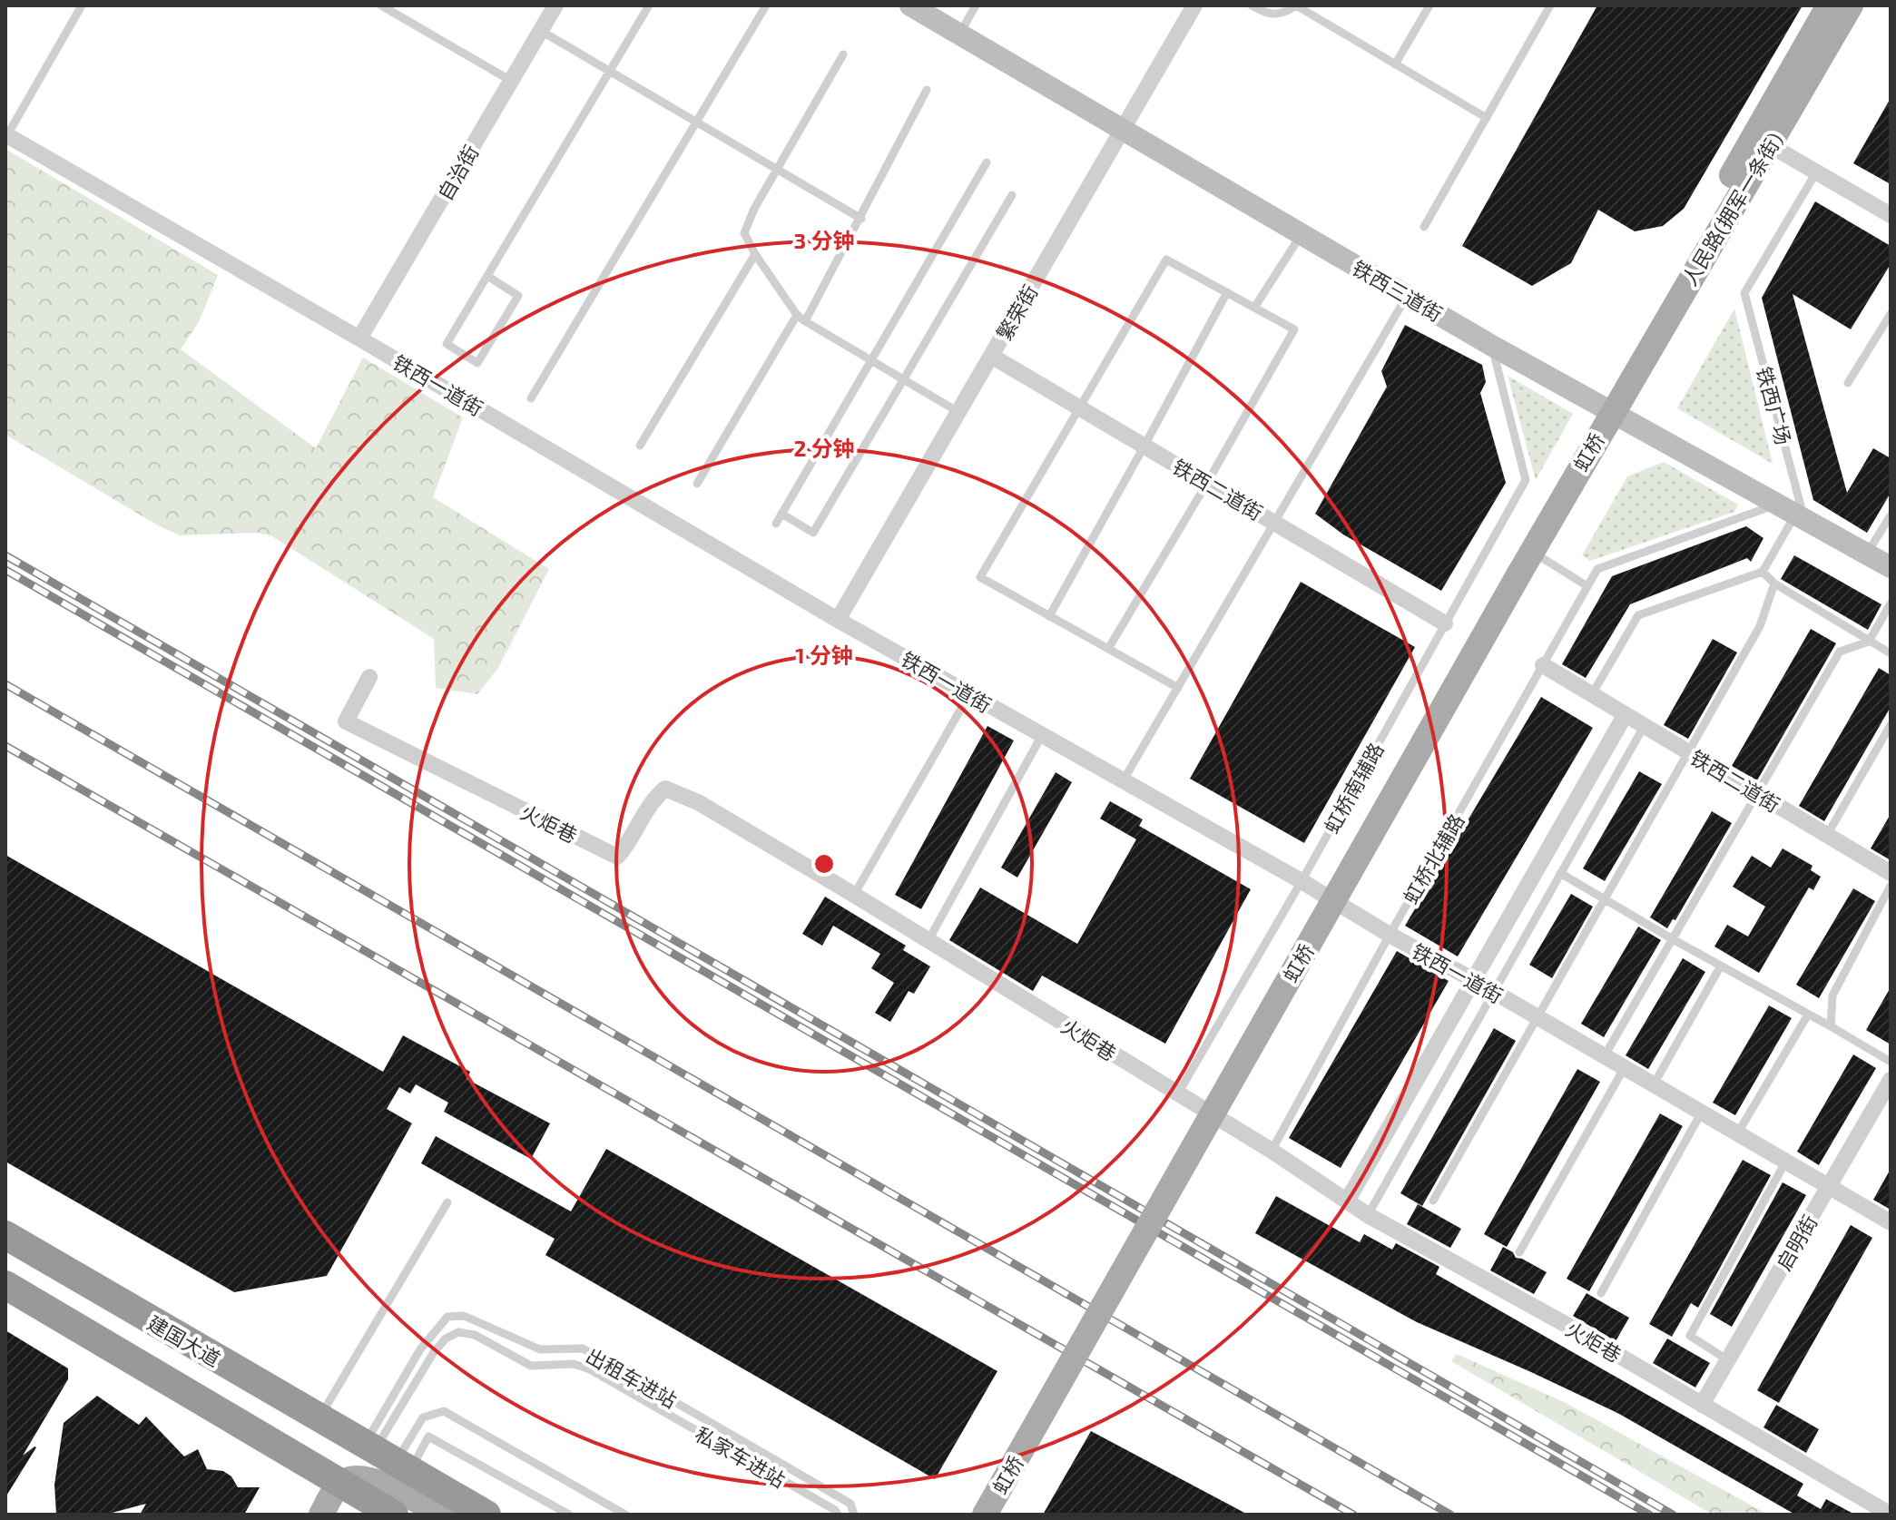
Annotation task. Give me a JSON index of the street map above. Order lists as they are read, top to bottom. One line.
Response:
{"streets":{"highway":["建国大道"],"main road":["人民路(拥军一条街)","铁西三道街","虹桥"],"street":["自治街","繁荣街","铁西一道街","铁西二道街","火炬巷","启明街"],"lane":["铁西广场","虹桥南辅路","虹桥北辅路","出租车进站","私家车进站"]},"crossings":[["自治街","铁西一道街"],["人民路(拥军一条街)","铁西三道街"],["人民路(拥军一条街)","虹桥"],["铁西三道街","繁荣街"],["铁西三道街","铁西广场"],["铁西三道街","虹桥"],["铁西三道街","虹桥南辅路"],["铁西三道街","虹桥北辅路"],["繁荣街","铁西一道街"],["繁荣街","铁西二道街"],["铁西一道街","虹桥南辅路"],["铁西一道街","虹桥北辅路"],["铁西一道街","启明街"],["铁西广场","虹桥北辅路"],["铁西二道街","虹桥南辅路"],["铁西二道街","虹桥北辅路"],["虹桥南辅路","火炬巷"],["火炬巷","虹桥北辅路"],["火炬巷","启明街"],["建国大道","出租车进站"],["建国大道","私家车进站"],["出租车进站","私家车进站"]],"rings":["3 分钟","2 分钟","1 分钟"]}
